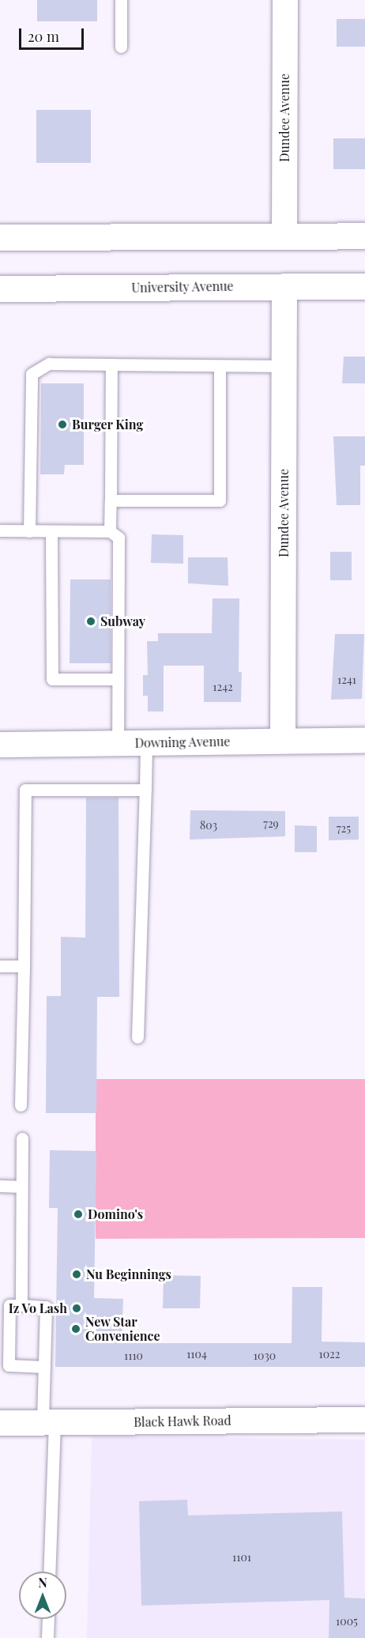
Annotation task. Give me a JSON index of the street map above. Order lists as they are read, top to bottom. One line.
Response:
{"streets":{"main road":["University Avenue"],"street":["Dundee Avenue","Downing Avenue","Black Hawk Road"]},"crossings":[["Dundee Avenue","University Avenue"],["Dundee Avenue","Downing Avenue"]],"places":["Burger King","Subway","Domino's","Nu Beginnings","Iz Vo Lash","New Star Convenience"],"house_numbers":["1241","1242","729","803","725","1104","1022","1110","1030","1101","1005"],"scale_bar":"20 m","north":"top"}
